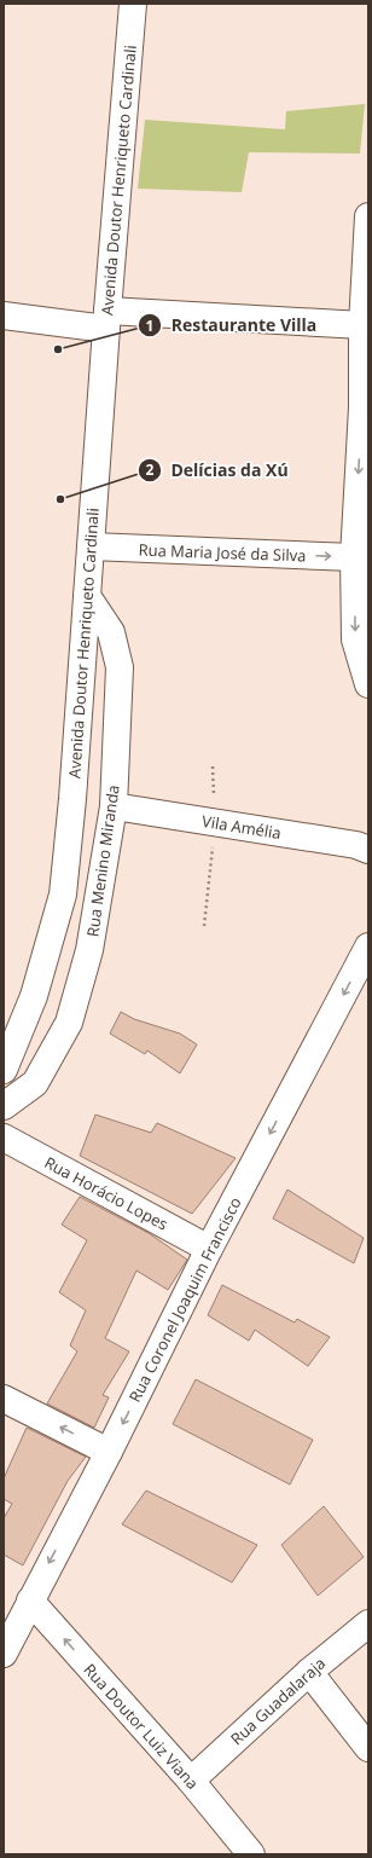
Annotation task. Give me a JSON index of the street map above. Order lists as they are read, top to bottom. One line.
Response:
{"streets":{"street":["Avenida Doutor Henriqueto Cardinali","Rua Maria José da Silva","Vila Amélia","Rua Menino Miranda","Rua Horácio Lopes","Rua Coronel Joaquim Francisco","Rua Guadalaraja","Rua Doutor Luiz Viana"]},"crossings":[["Avenida Doutor Henriqueto Cardinali","Rua Maria José da Silva"],["Avenida Doutor Henriqueto Cardinali","Rua Menino Miranda"],["Vila Amélia","Rua Menino Miranda"],["Rua Horácio Lopes","Rua Coronel Joaquim Francisco"],["Rua Coronel Joaquim Francisco","Rua Doutor Luiz Viana"],["Rua Guadalaraja","Rua Doutor Luiz Viana"]],"one_way":["Rua Coronel Joaquim Francisco","Rua Doutor Luiz Viana"],"places":["Restaurante Villa","Delícias da Xú"]}
